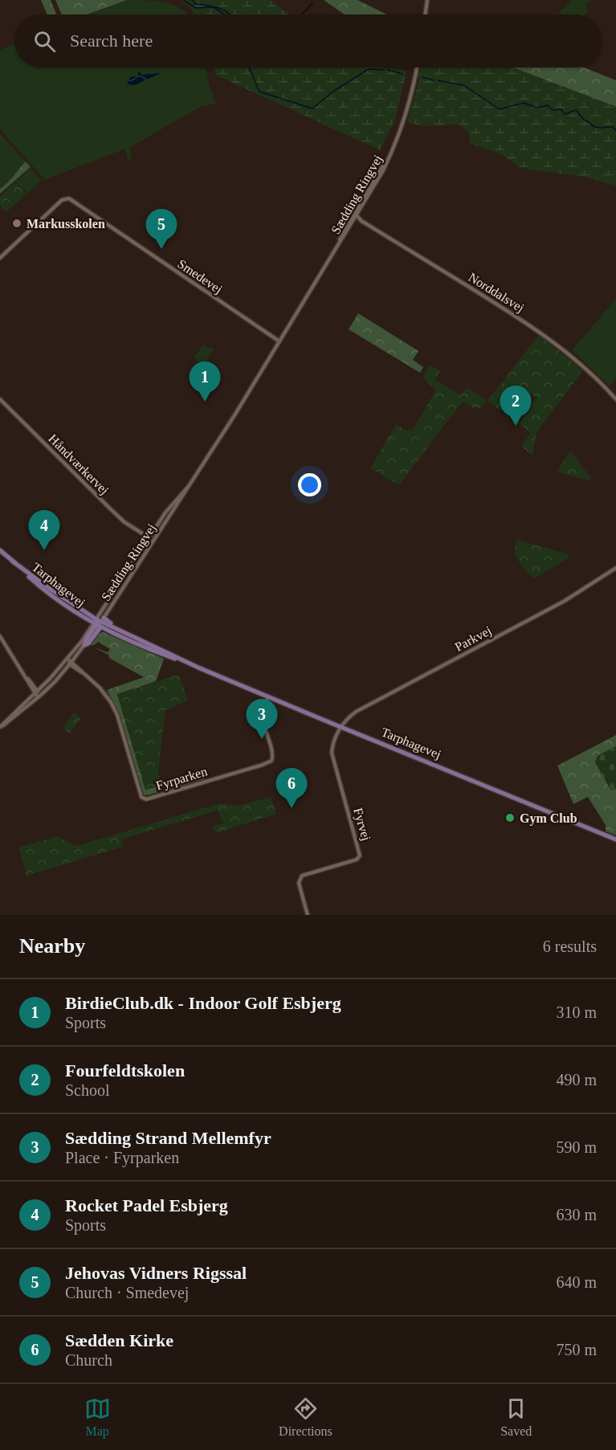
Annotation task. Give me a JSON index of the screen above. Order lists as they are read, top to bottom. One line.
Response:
{"streets":{"main road":["Tarphagevej"],"street":["Sædding Ringvej","Smedevej","Norddalsvej","Håndværkervej","Parkvej","Fyrparken","Fyrvej"]},"crossings":[["Sædding Ringvej","Smedevej"],["Sædding Ringvej","Norddalsvej"],["Sædding Ringvej","Håndværkervej"],["Sædding Ringvej","Tarphagevej"],["Sædding Ringvej","Fyrparken"],["Tarphagevej","Parkvej"],["Tarphagevej","Fyrparken"],["Tarphagevej","Fyrvej"],["Parkvej","Fyrvej"]],"places":["Markusskolen","Gym Club"],"page":{"search":"Search here","pins":["5","1","2","4","3","6"],"heading":["Nearby","6 results"],"list":[{"mark":"1","name":"BirdieClub.dk - Indoor Golf Esbjerg","note":"Sports","value":"310 m"},{"mark":"2","name":"Fourfeldtskolen","note":"School","value":"490 m"},{"mark":"3","name":"Sædding Strand Mellemfyr","note":"Place · Fyrparken","value":"590 m"},{"mark":"4","name":"Rocket Padel Esbjerg","note":"Sports","value":"630 m"},{"mark":"5","name":"Jehovas Vidners Rigssal","note":"Church · Smedevej","value":"640 m"},{"mark":"6","name":"Sædden Kirke","note":"Church","value":"750 m"}],"nav":["Map","Directions","Saved"]}}
